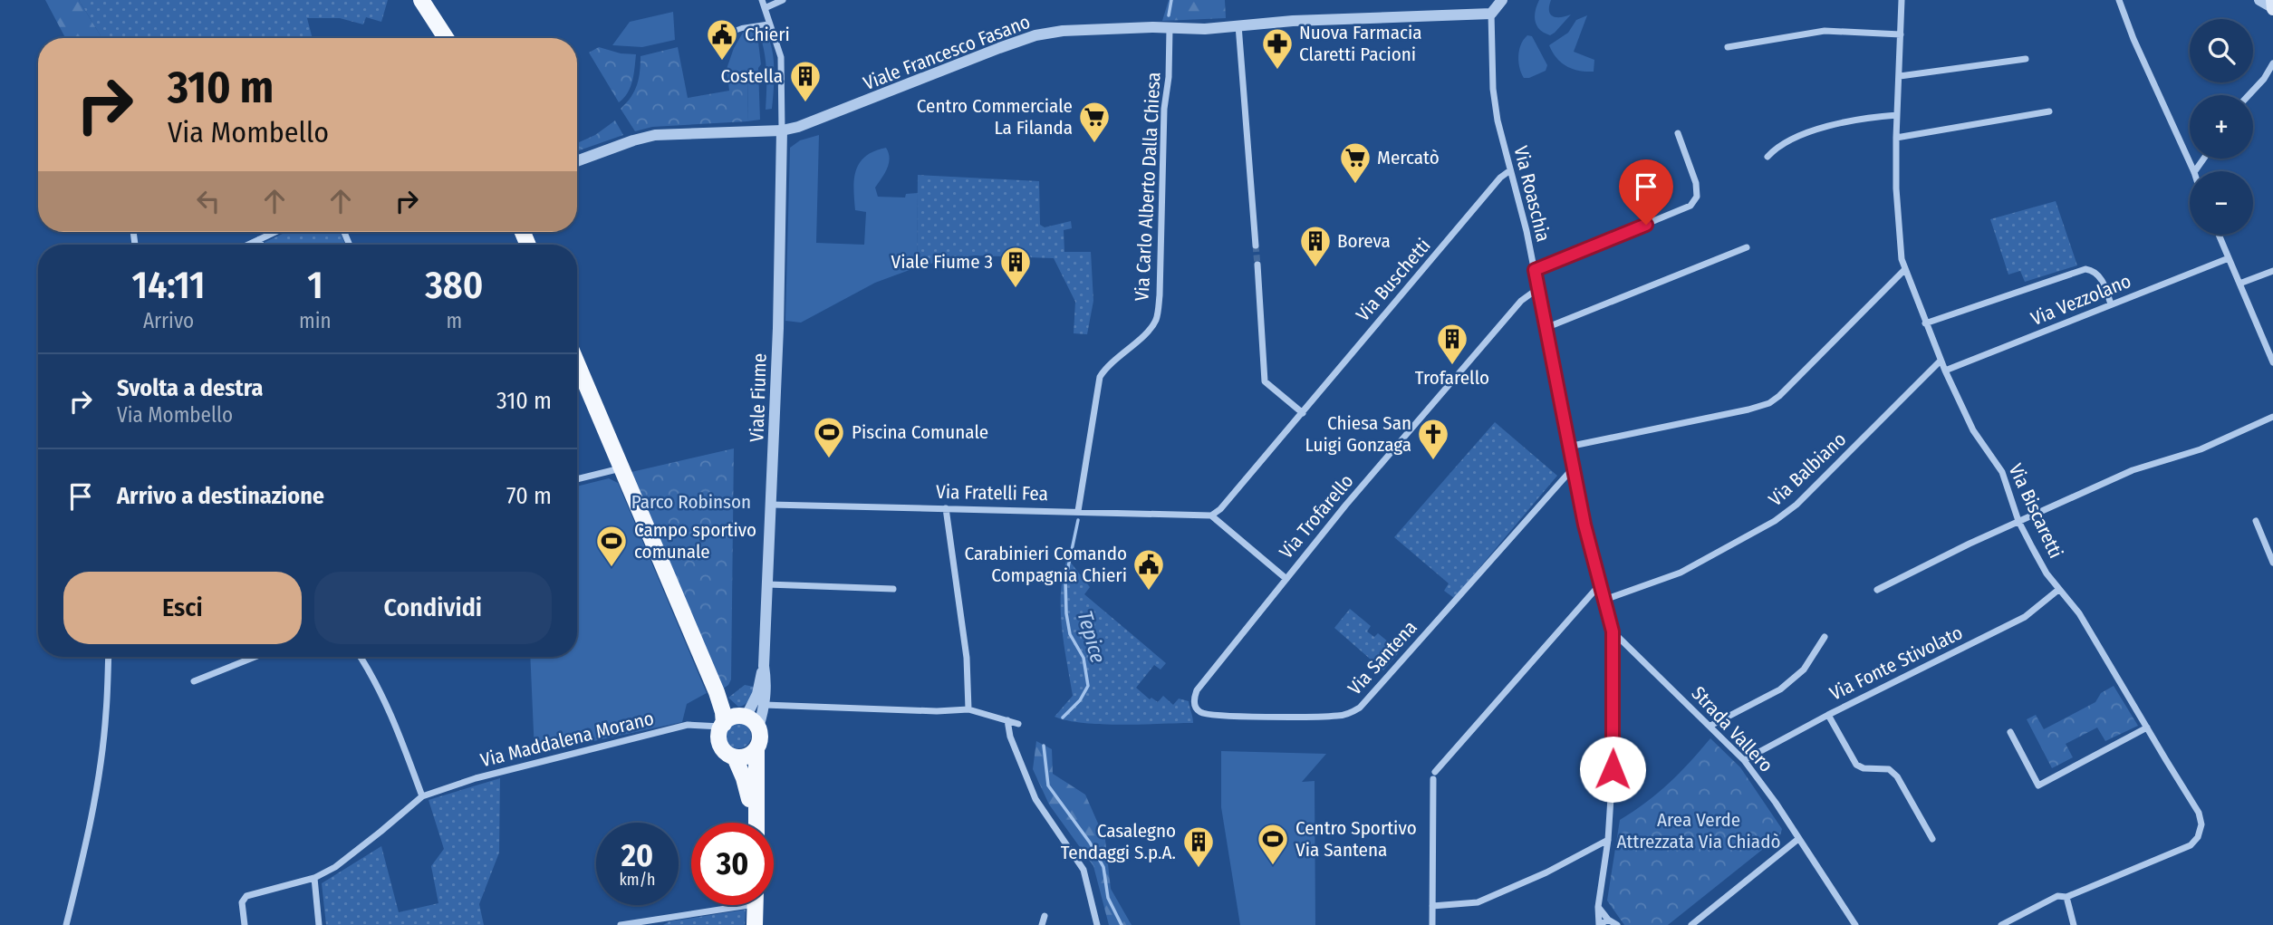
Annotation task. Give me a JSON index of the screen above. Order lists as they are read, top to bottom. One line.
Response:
{"streets":{"street":["Viale Francesco Fasano","Via Carlo Alberto Dalla Chiesa","Via Roaschia","Via Buschetti","Via Vezzolano","Viale Fiume","Via Balbiano","Via Fratelli Fea","Via Biscaretti","Via Trofarello","Via Santena","Via Fonte Stivolato","Strada Vallero","Via Maddalena Morano"]},"crossings":[["Viale Francesco Fasano","Via Carlo Alberto Dalla Chiesa"],["Viale Francesco Fasano","Via Roaschia"],["Viale Francesco Fasano","Viale Fiume"],["Via Carlo Alberto Dalla Chiesa","Via Fratelli Fea"],["Via Roaschia","Via Buschetti"],["Via Roaschia","Via Balbiano"],["Via Roaschia","Via Trofarello"],["Via Roaschia","Via Santena"],["Via Roaschia","Strada Vallero"],["Via Buschetti","Via Fratelli Fea"],["Via Buschetti","Via Trofarello"],["Via Vezzolano","Via Biscaretti"],["Viale Fiume","Via Fratelli Fea"],["Viale Fiume","Via Maddalena Morano"],["Via Balbiano","Via Biscaretti"],["Via Fratelli Fea","Via Trofarello"],["Via Biscaretti","Via Fonte Stivolato"],["Via Trofarello","Via Santena"],["Via Fonte Stivolato","Strada Vallero"]],"water":["Tepice"],"parks":["Parco Robinson","Area Verde Attrezzata Via Chiadò"],"places":{"public building":["Chieri","Carabinieri Comando Compagnia Chieri"],"pharmacy":["Nuova Farmacia Claretti Pacioni"],"building":["Costella","Boreva","Viale Fiume 3","Trofarello","Casalegno Tendaggi S.p.A."],"supermarket":["Centro Commerciale La Filanda","Mercatò"],"sports":["Piscina Comunale","Campo sportivo comunale","Centro Sportivo Via Santena"],"church":["Chiesa San Luigi Gonzaga"]},"page":{"map_buttons":["+","−"],"turn":["310 m","Via Mombello"],"eta":["14:11","Arrivo","1","min","380","m"],"list":[{"name":"Svolta a destra","note":"Via Mombello","value":"310 m"},{"name":"Arrivo a destinazione","value":"70 m"}],"buttons":["Esci","Condividi"],"speed":"20 km/h","limit":"30"}}
